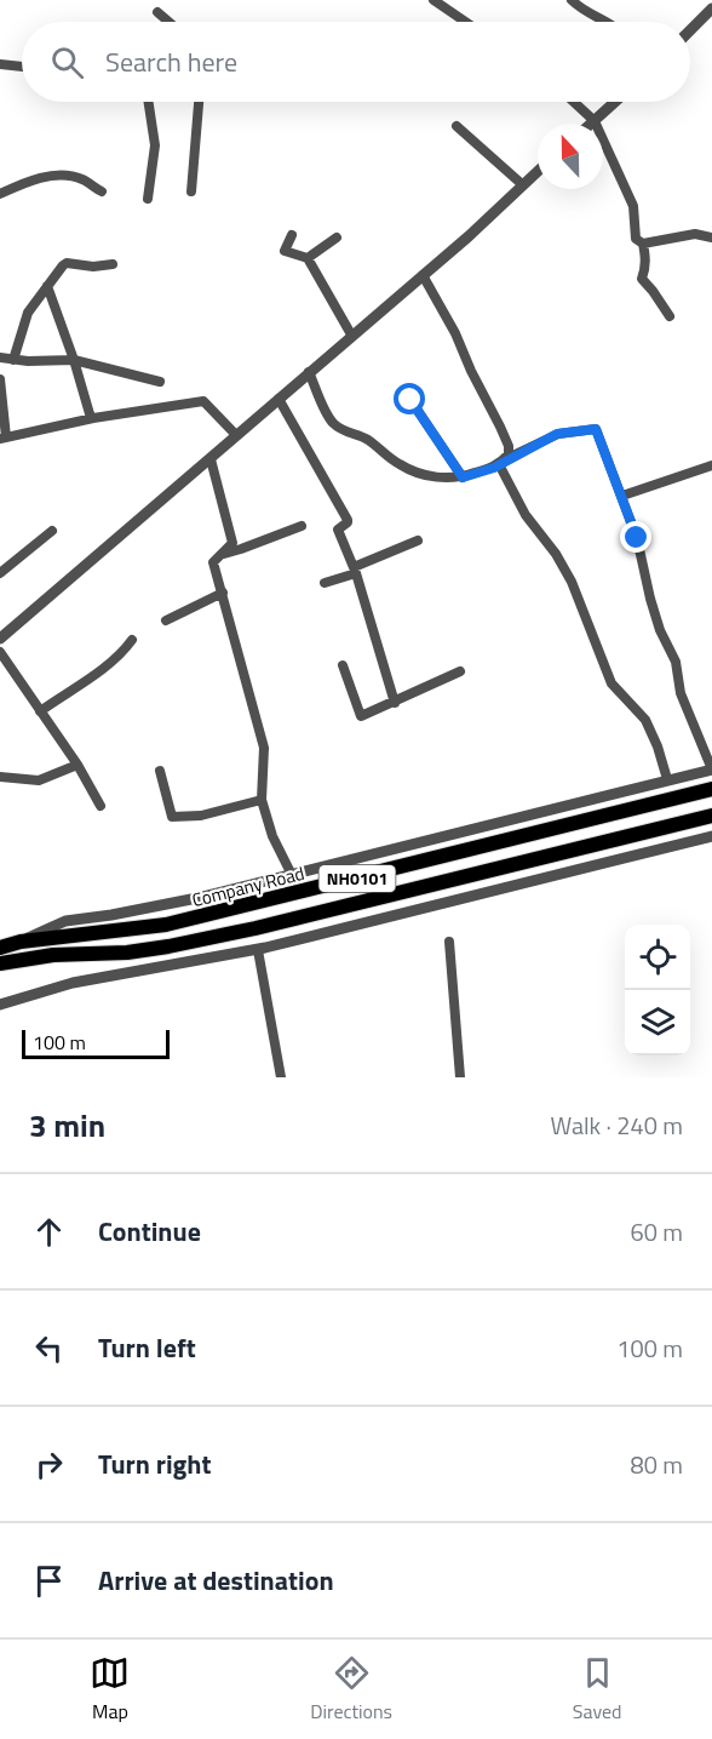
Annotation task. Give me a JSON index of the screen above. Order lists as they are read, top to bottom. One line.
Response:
{"streets":{"highway":["NH0101","Company Road"]},"scale_bar":"100 m","north":"top","page":{"search":"Search here","scale":"100 m","heading":["3 min","Walk · 240 m"],"list":[["Continue","60 m"],["Turn left","100 m"],["Turn right","80 m"],"Arrive at destination"],"nav":["Map","Directions","Saved"]}}
